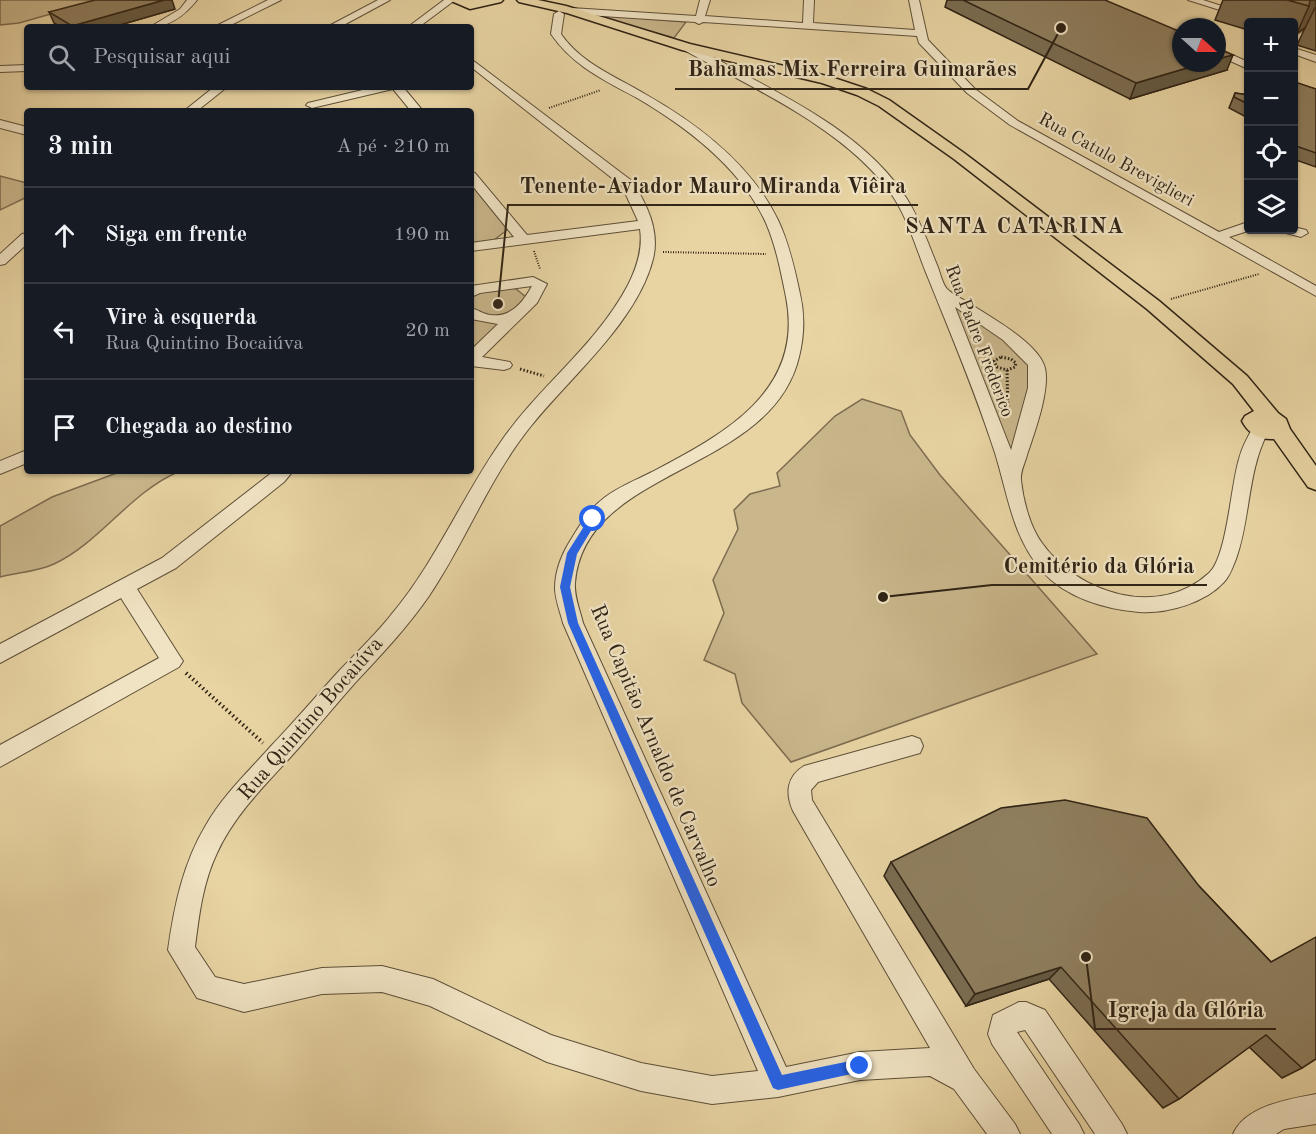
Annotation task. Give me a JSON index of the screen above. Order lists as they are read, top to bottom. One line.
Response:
{"streets":{"street":["Rua Catulo Breviglieri","Rua Padre Frederico","Rua Quintino Bocaiúva","Rua Capitão Arnaldo de Carvalho"]},"crossings":[["Rua Quintino Bocaiúva","Rua Capitão Arnaldo de Carvalho"]],"districts":["SANTA CATARINA"],"places":["Bahamas Mix Ferreira Guimarães","Tenente-Aviador Mauro Miranda Viêira","Cemitério da Glória","Igreja da Glória"],"north":"right","page":{"map_buttons":["+","−"],"search":"Pesquisar aqui","heading":["3 min","A pé · 210 m"],"list":[["Siga em frente","190 m"],["Vire à esquerda","Rua Quintino Bocaiúva","20 m"],"Chegada ao destino"]}}
